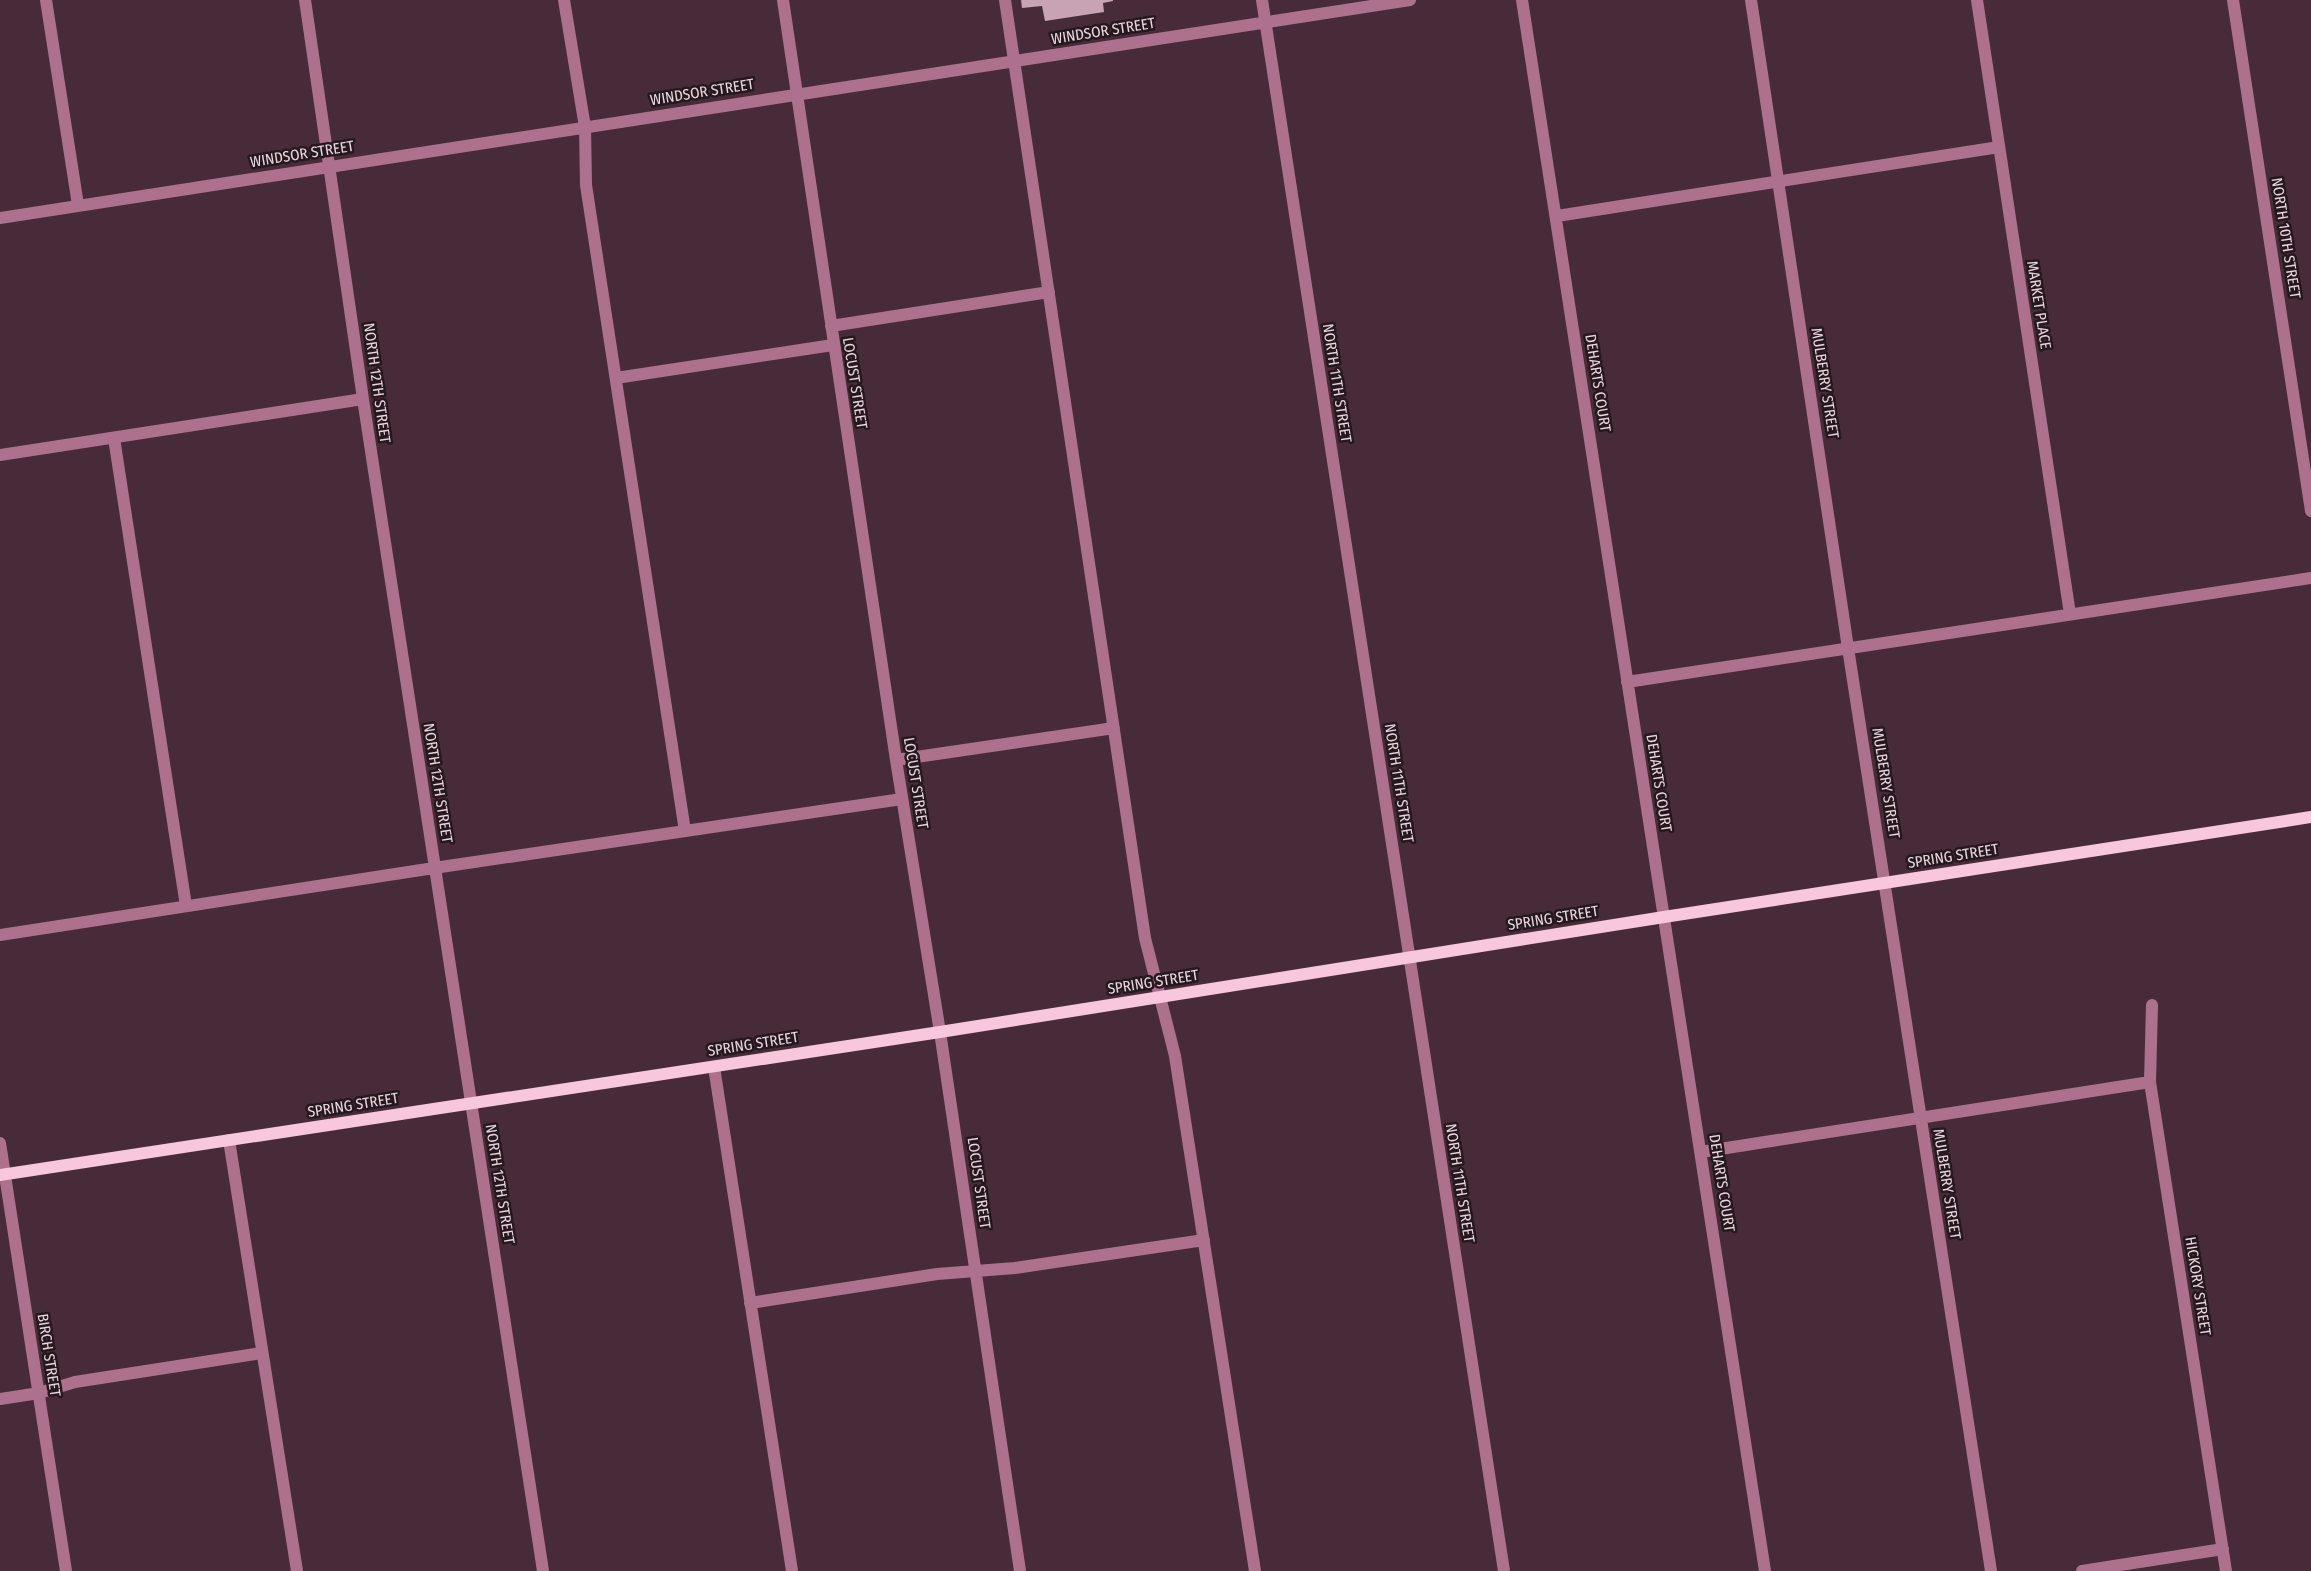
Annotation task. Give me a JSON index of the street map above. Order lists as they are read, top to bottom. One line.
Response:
{"streets":{"main road":["SPRING STREET"],"street":["WINDSOR STREET","NORTH 10TH STREET","MARKET PLACE","NORTH 12TH STREET","LOCUST STREET","NORTH 11TH STREET","DEHARTS COURT","MULBERRY STREET","HICKORY STREET","BIRCH STREET"]},"crossings":[["WINDSOR STREET","NORTH 12TH STREET"],["WINDSOR STREET","LOCUST STREET"],["WINDSOR STREET","NORTH 11TH STREET"],["NORTH 12TH STREET","SPRING STREET"],["LOCUST STREET","SPRING STREET"],["NORTH 11TH STREET","SPRING STREET"],["DEHARTS COURT","SPRING STREET"],["MULBERRY STREET","SPRING STREET"],["SPRING STREET","BIRCH STREET"]]}
